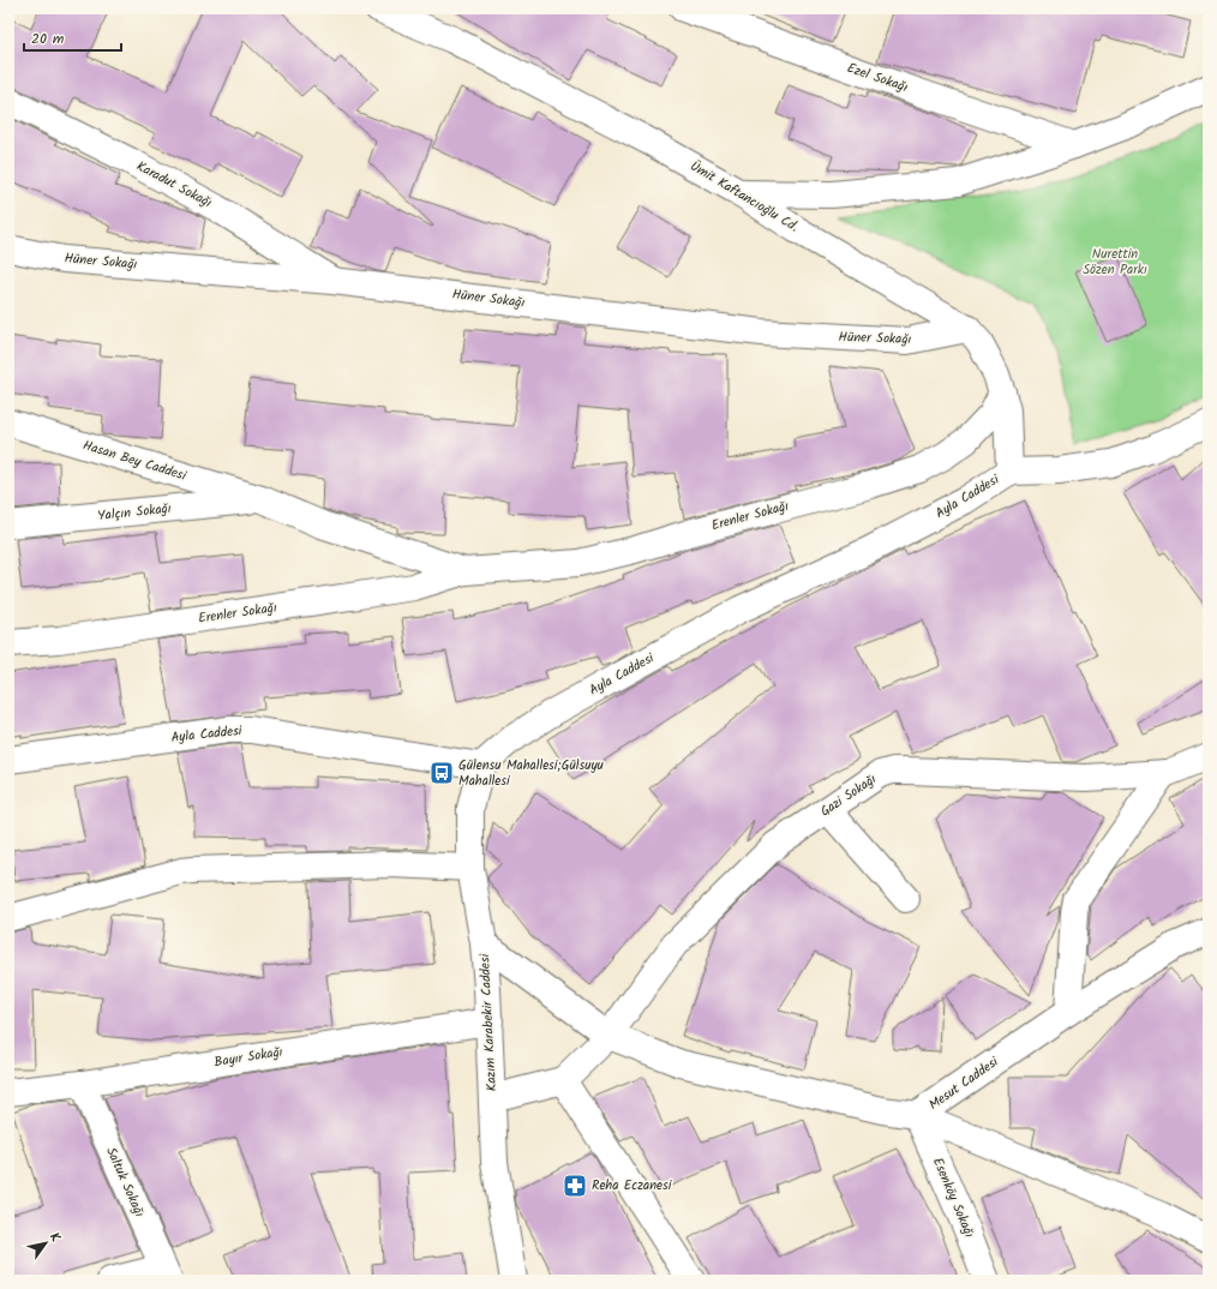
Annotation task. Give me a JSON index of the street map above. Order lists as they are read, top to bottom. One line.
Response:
{"streets":{"street":["Ezel Sokağı","Karadut Sokağı","Ümit Kaftancıoğlu Cd.","Hüner Sokağı","Hasan Bey Caddesi","Ayla Caddesi","Yalçın Sokağı","Erenler Sokağı","Gazi Sokağı","Kazım Karabekir Caddesi","Bayır Sokağı","Mesut Caddesi","Saltuk Sokağı","Esenköy Sokağı"]},"crossings":[["Karadut Sokağı","Hüner Sokağı"],["Ümit Kaftancıoğlu Cd.","Hüner Sokağı"],["Ümit Kaftancıoğlu Cd.","Ayla Caddesi"],["Ümit Kaftancıoğlu Cd.","Erenler Sokağı"],["Hasan Bey Caddesi","Yalçın Sokağı"],["Hasan Bey Caddesi","Erenler Sokağı"],["Ayla Caddesi","Kazım Karabekir Caddesi"],["Yalçın Sokağı","Erenler Sokağı"],["Gazi Sokağı","Mesut Caddesi"],["Kazım Karabekir Caddesi","Bayır Sokağı"],["Kazım Karabekir Caddesi","Mesut Caddesi"],["Bayır Sokağı","Saltuk Sokağı"],["Mesut Caddesi","Esenköy Sokağı"]],"parks":["Nurettin Sözen Parkı"],"places":{"bus stop":["Gülensu Mahallesi;Gülsuyu Mahallesi"],"pharmacy":["Reha Eczanesi"]},"scale_bar":"20 m","north":"top right"}
